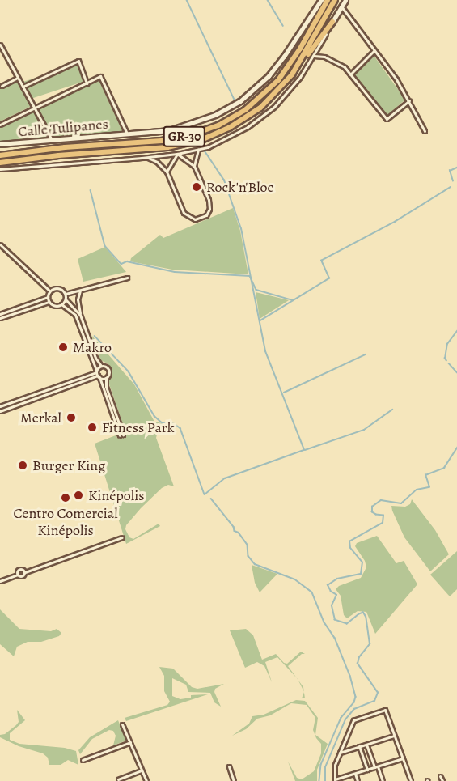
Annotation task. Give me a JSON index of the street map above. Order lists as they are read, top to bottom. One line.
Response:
{"streets":{"highway":["GR-30"],"street":["Calle Tulipanes"]},"places":["Rock'n'Bloc","Makro","Merkal","Fitness Park","Burger King","Kinépolis","Centro Comercial Kinépolis"]}
